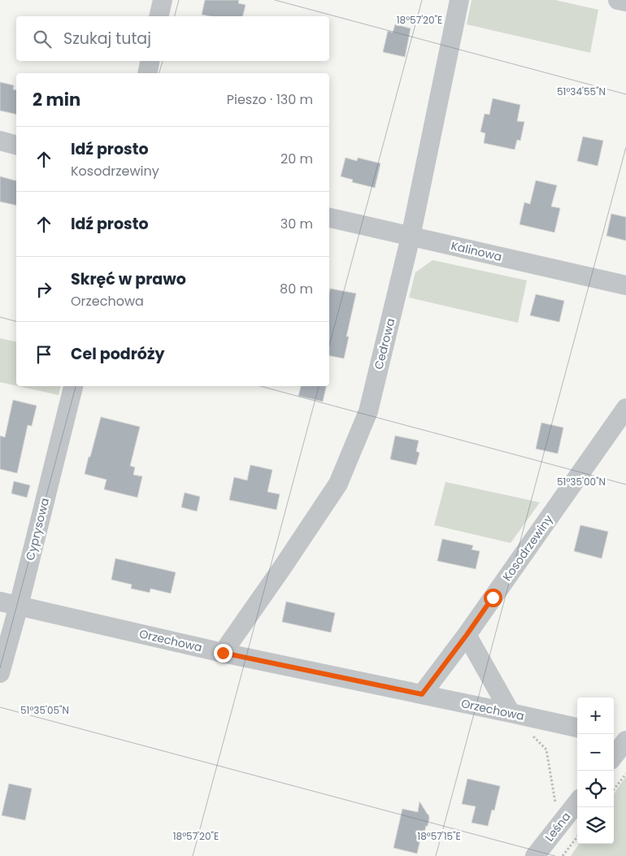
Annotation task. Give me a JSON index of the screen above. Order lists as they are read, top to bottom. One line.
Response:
{"streets":{"street":["Kalinowa","Cedrowa","Cyprysowa","Kosodrzewiny","Orzechowa","Leśna"]},"crossings":[["Kalinowa","Cedrowa"],["Cedrowa","Orzechowa"],["Cyprysowa","Orzechowa"],["Kosodrzewiny","Orzechowa"]],"page":{"search":"Szukaj tutaj","heading":["2 min","Pieszo · 130 m"],"list":[["Idź prosto","Kosodrzewiny","20 m"],["Idź prosto","30 m"],["Skręć w prawo","Orzechowa","80 m"],"Cel podróży"],"map_buttons":["+","−"]},"coordinates":["18°57'20\"E","51°34'55\"N","51°35'00\"N","51°35'05\"N","18°57'15\"E"]}
